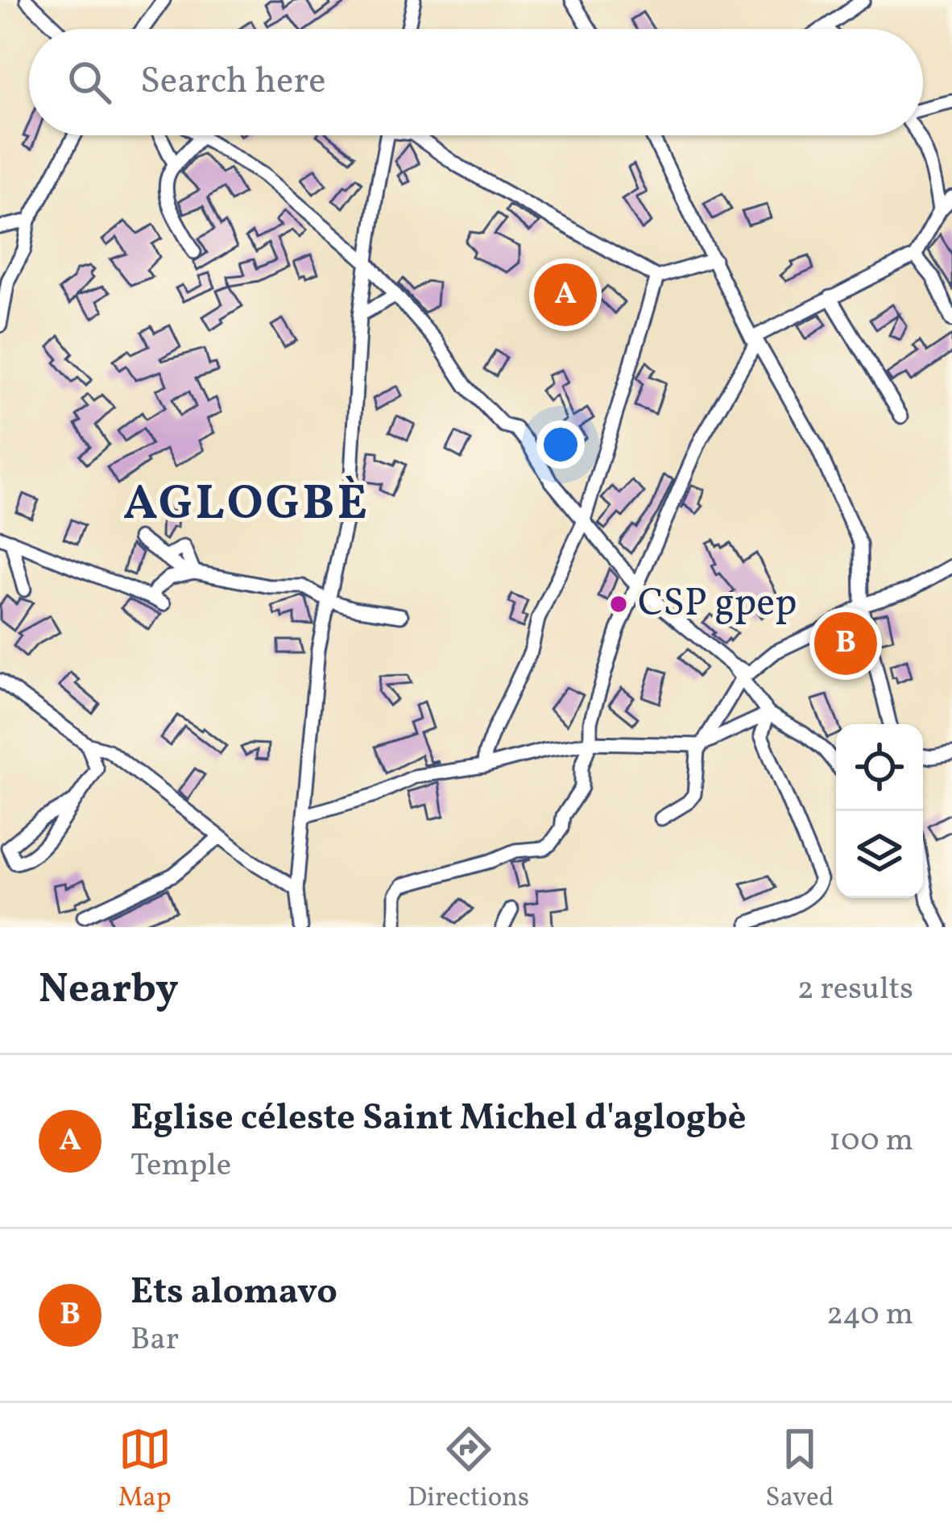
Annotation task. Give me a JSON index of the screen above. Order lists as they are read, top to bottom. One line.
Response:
{"districts":["AGLOGBÈ"],"places":["CSP gpep"],"page":{"search":"Search here","pins":["A","B"],"heading":["Nearby","2 results"],"list":[{"mark":"A","name":"Eglise céleste Saint Michel d'aglogbè","note":"Temple","value":"100 m"},{"mark":"B","name":"Ets alomavo","note":"Bar","value":"240 m"}],"nav":["Map","Directions","Saved"]}}
